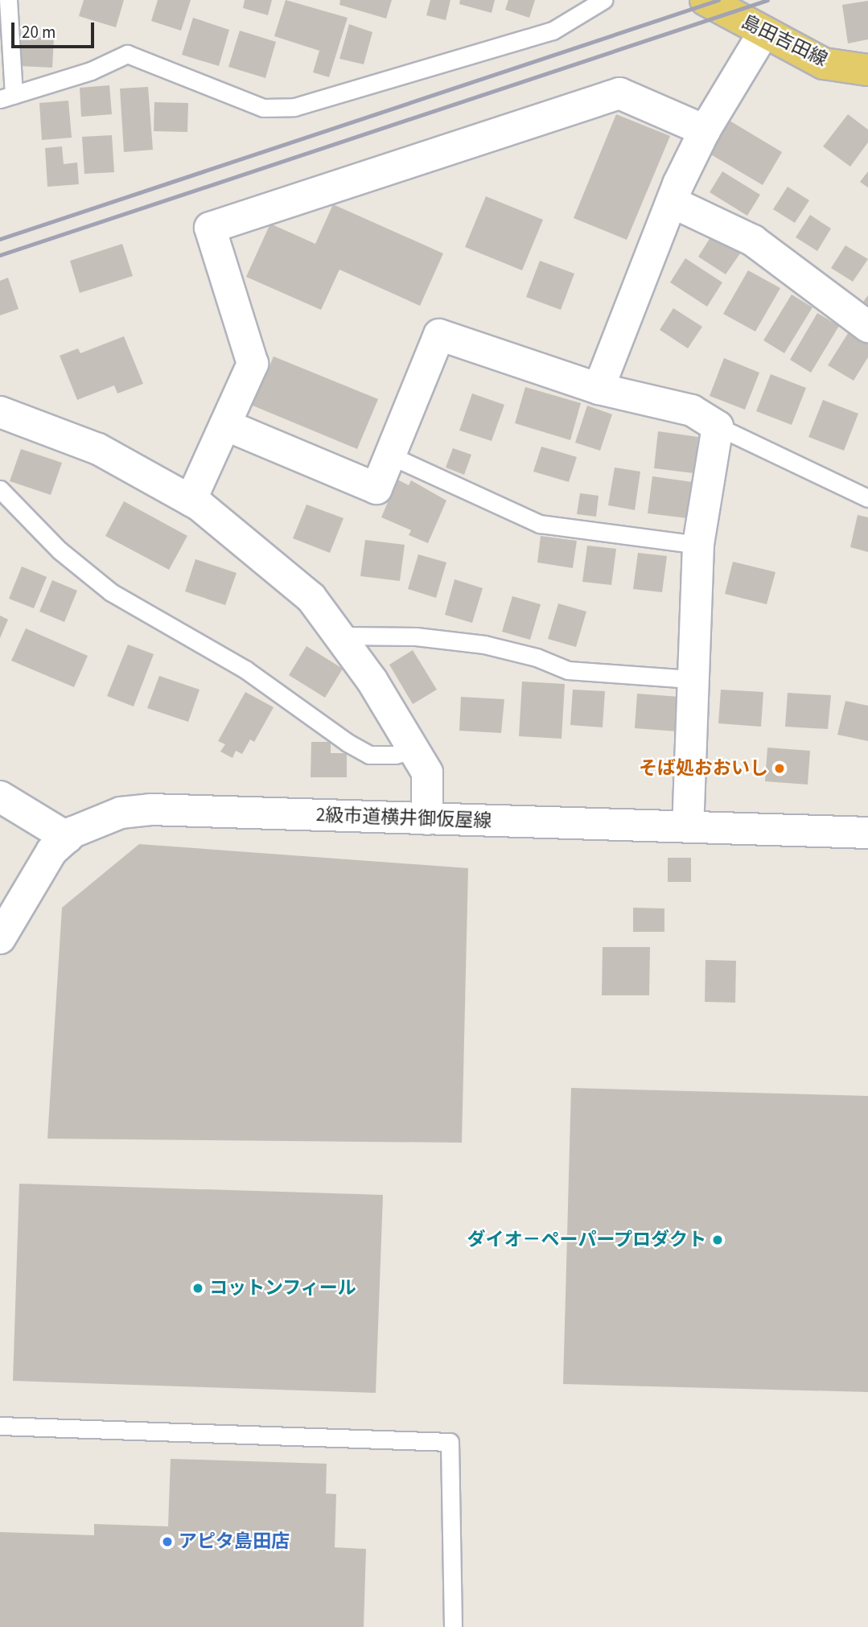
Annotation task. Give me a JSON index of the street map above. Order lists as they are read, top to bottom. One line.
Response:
{"streets":{"main road":["島田吉田線"],"street":["2級市道横井御仮屋線"]},"places":["そば処おおいし","ダイオ－ペーパープロダクト","コットンフィール","アピタ島田店"],"scale_bar":"20 m"}
